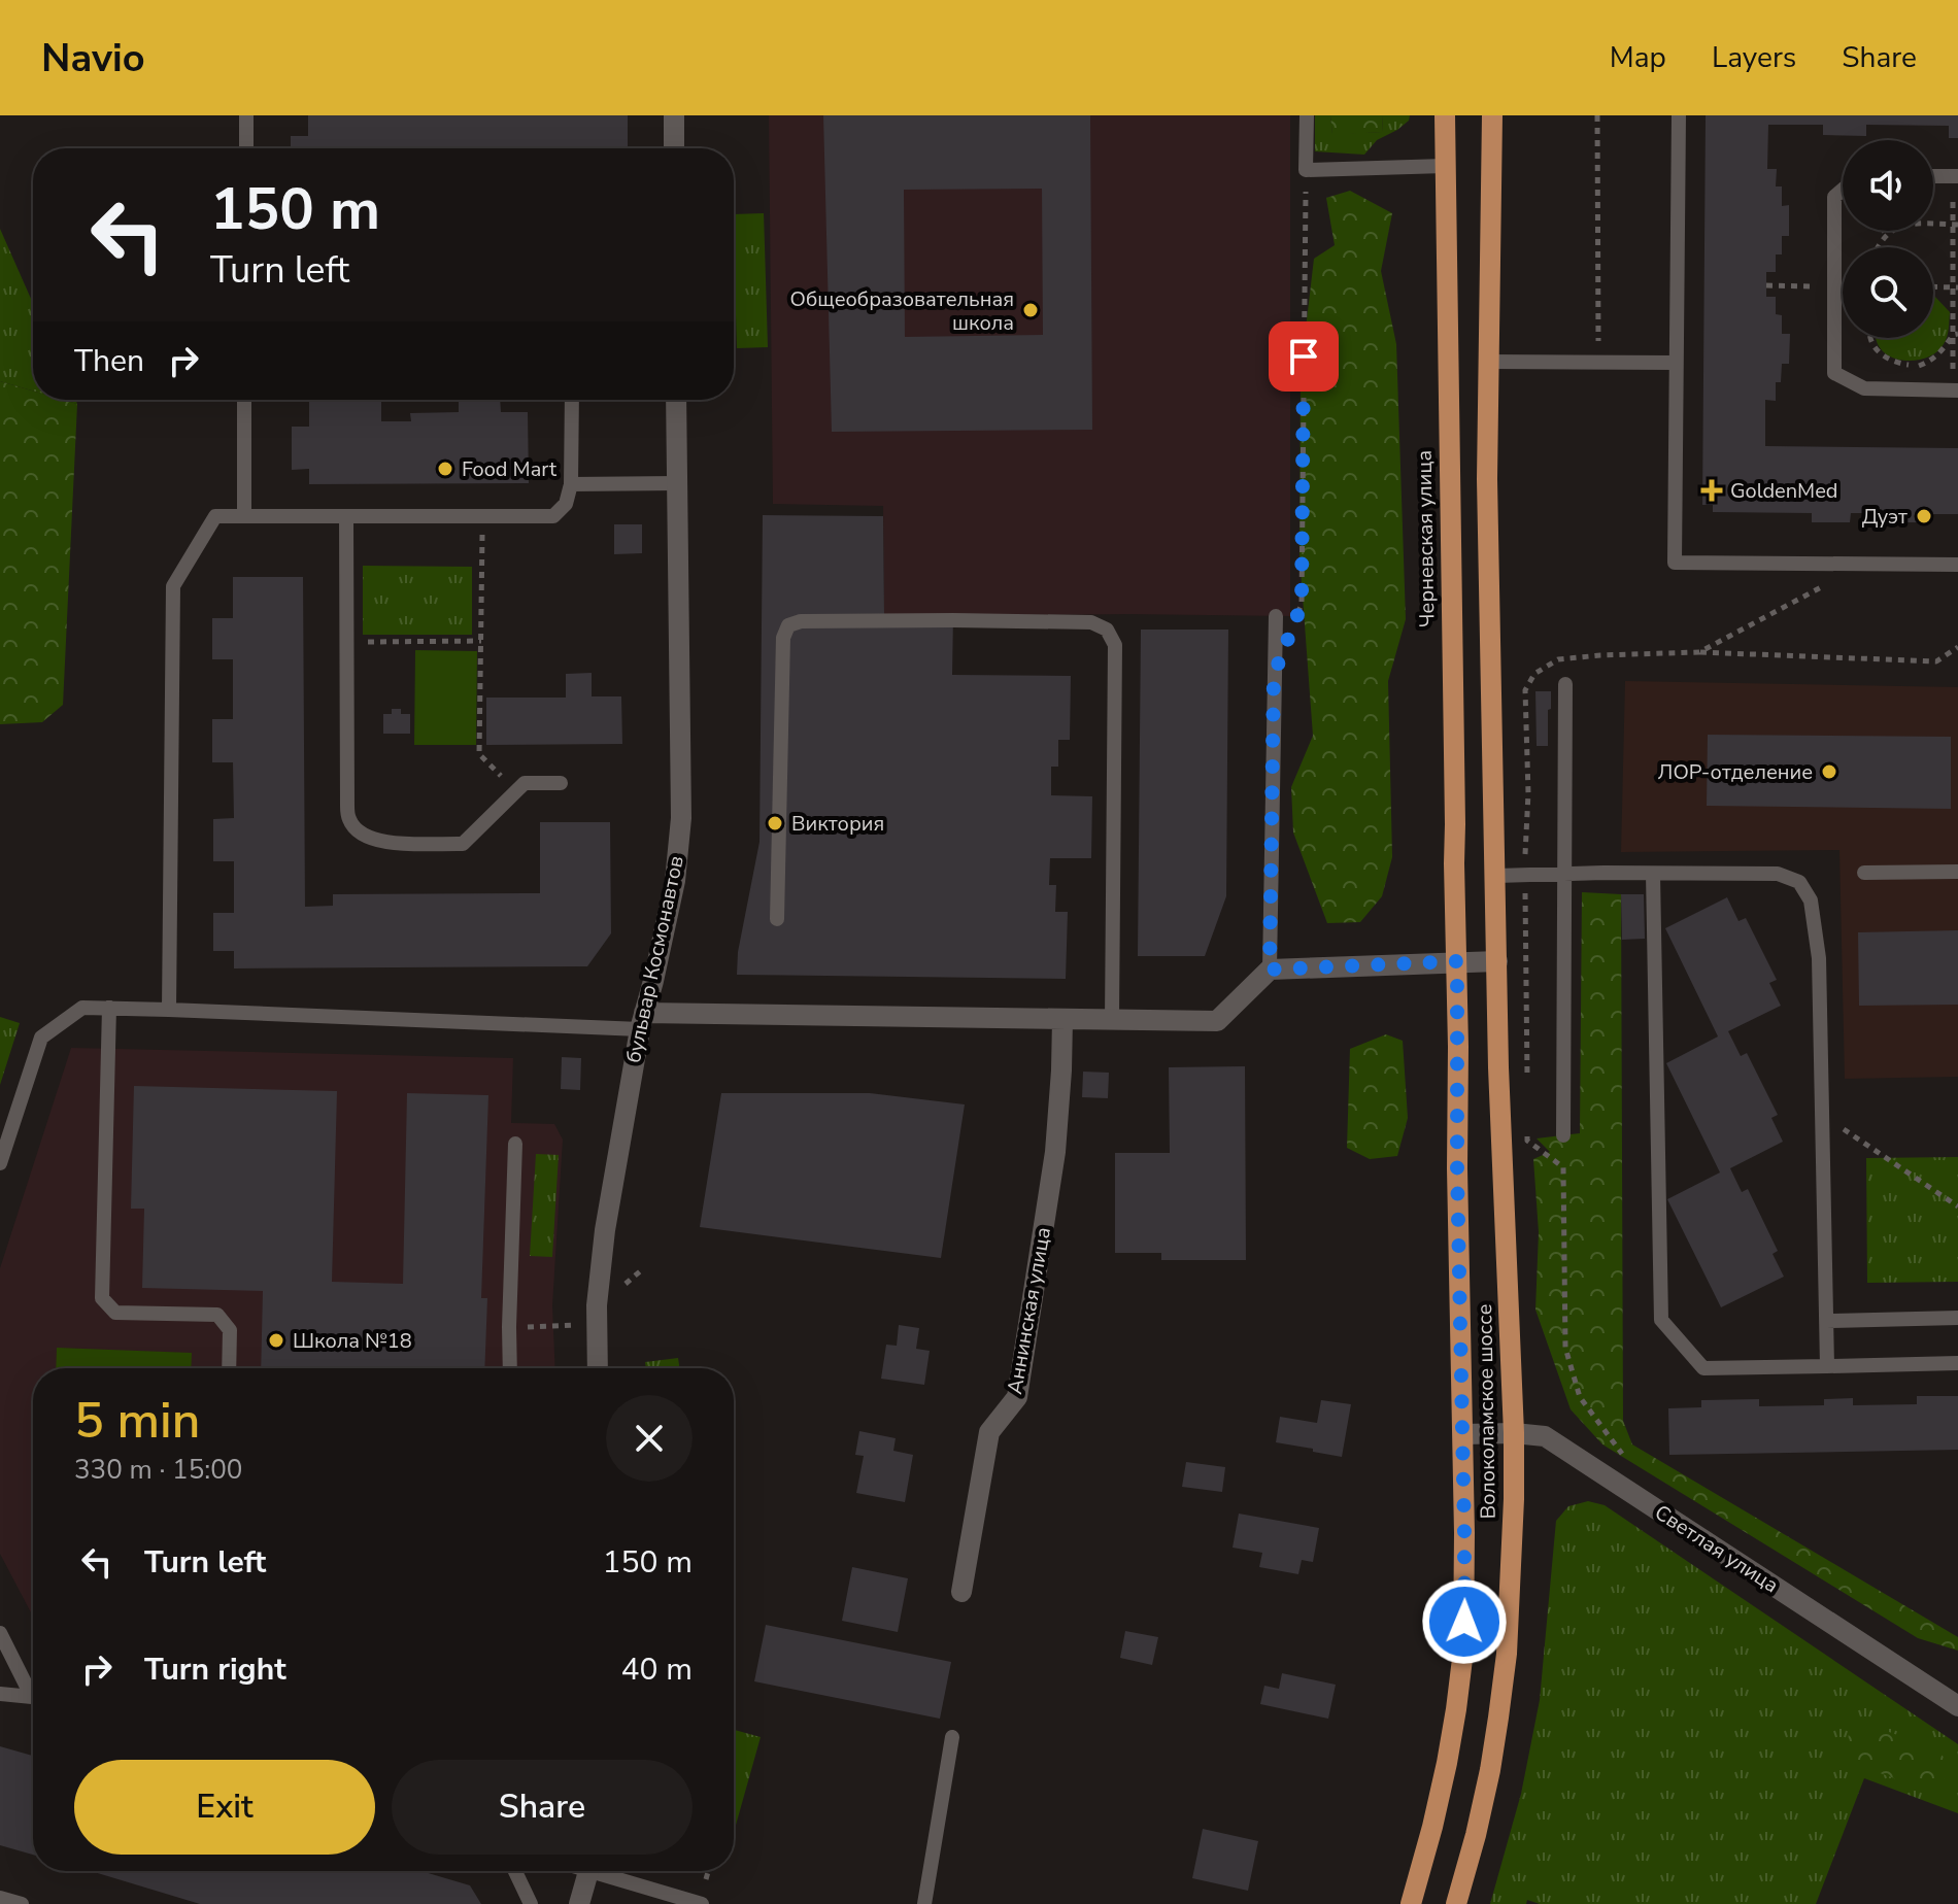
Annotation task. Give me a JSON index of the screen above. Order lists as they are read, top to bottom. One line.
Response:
{"streets":{"main road":["Черневская улица","Волоколамское шоссе"],"street":["бульвар Космонавтов","Аннинская улица","Светлая улица"]},"crossings":[["Черневская улица","Волоколамское шоссе"],["Волоколамское шоссе","Светлая улица"]],"places":{"other":["Общеобразовательная школа","Food Mart","Дуэт","ЛОР-отделение","Виктория","Школа №18"],"health":["GoldenMed"]},"page":{"header":"Navio","nav":["Map","Layers","Share"],"turn":["150 m","Turn left"],"then":"Then","heading":["5 min","330 m · 15:00"],"list":[{"name":"Turn left","value":"150 m"},{"name":"Turn right","value":"40 m"}],"buttons":["Exit","Share"]}}
